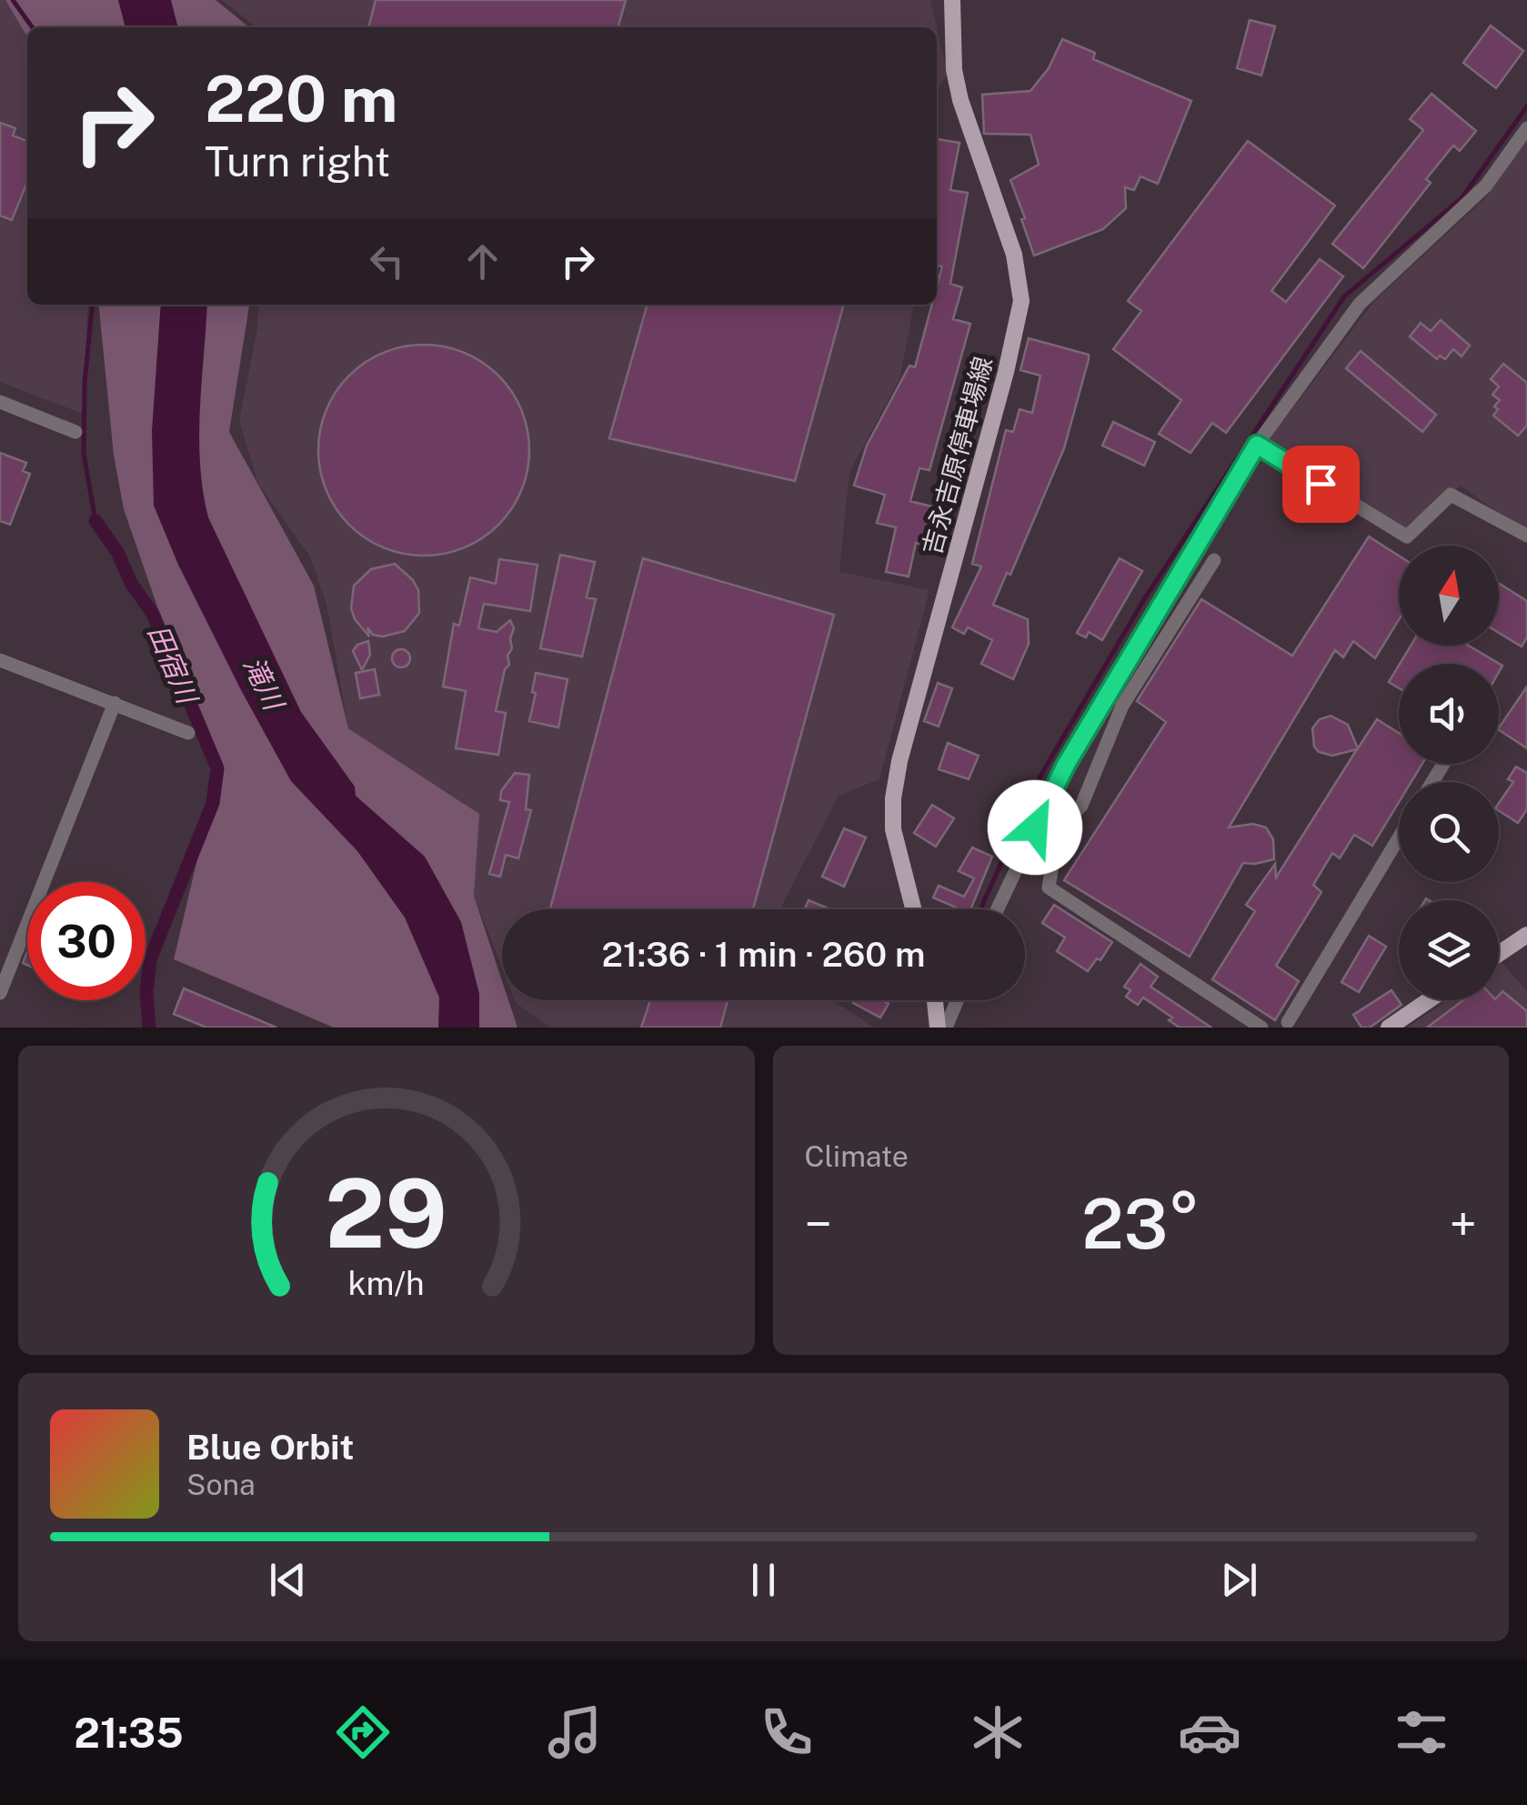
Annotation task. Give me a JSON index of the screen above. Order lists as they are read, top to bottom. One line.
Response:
{"streets":{"main road":["吉永吉原停車場線"]},"water":["田宿川","滝川"],"north":"top","page":{"turn":["220 m","Turn right"],"limit":"30","trip":"21:36 · 1 min · 260 m","tile":"Climate","heat":["−","23°","+"],"song":["Blue Orbit","Sona"],"tabs":"21:35","gauge":["29","km/h"]}}
